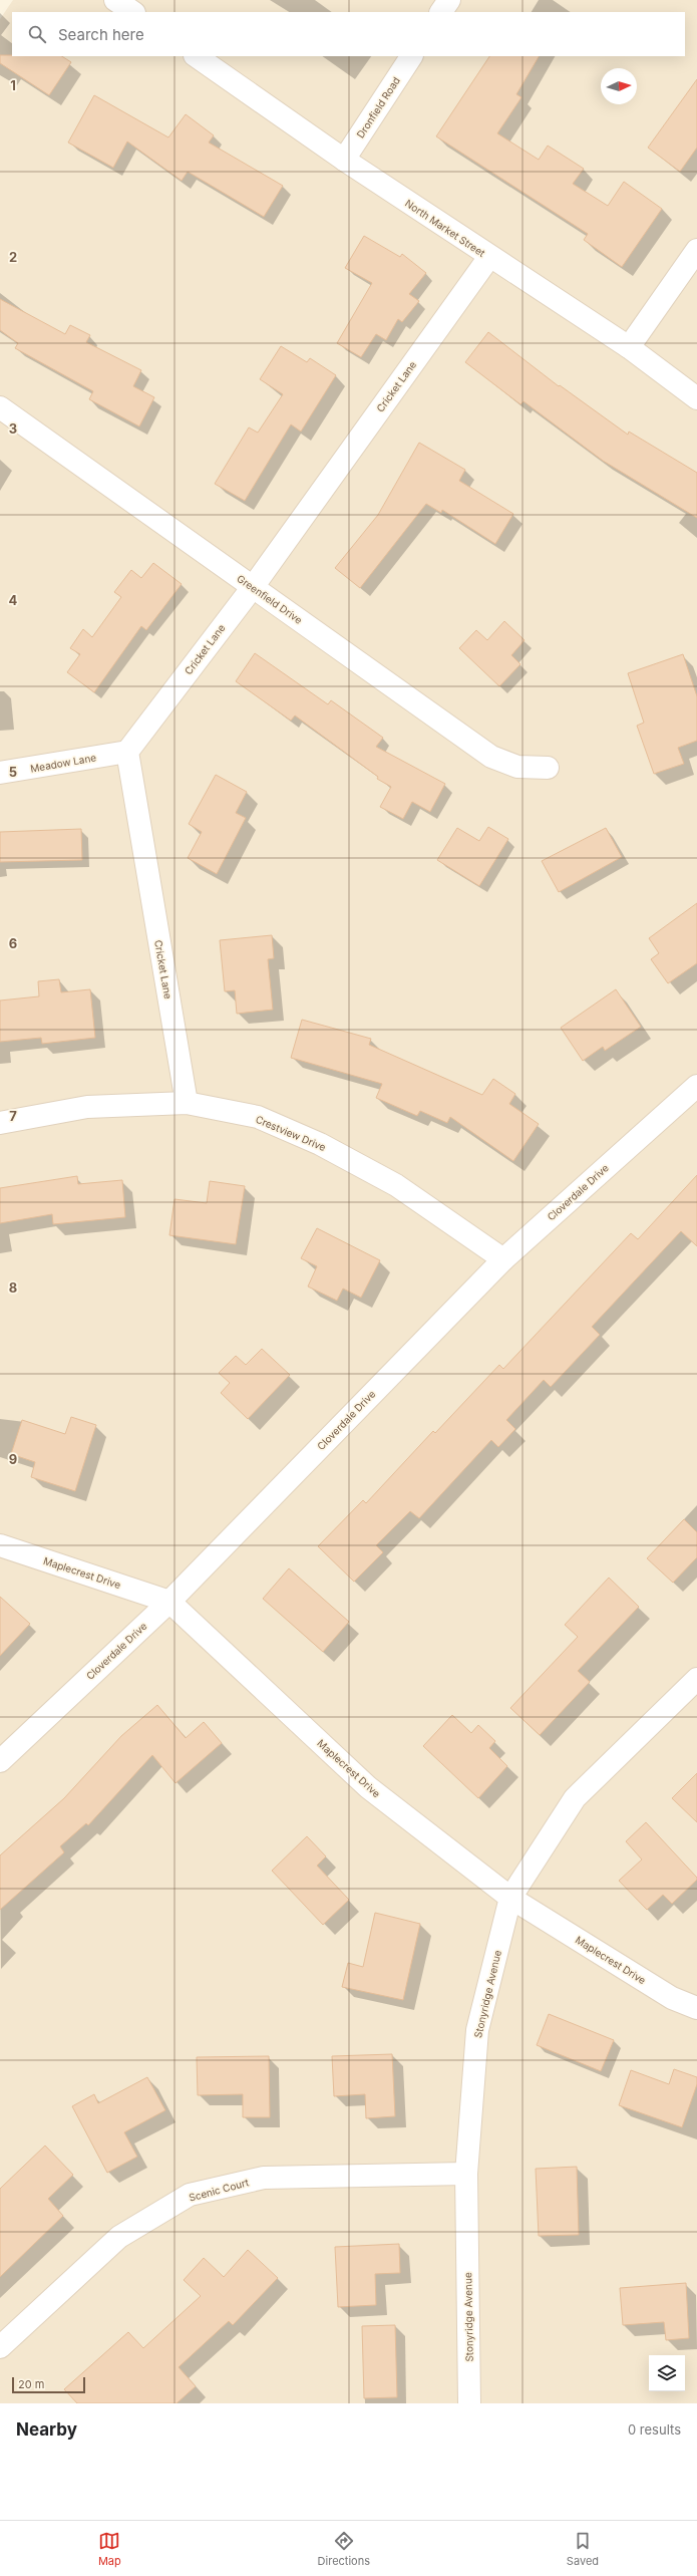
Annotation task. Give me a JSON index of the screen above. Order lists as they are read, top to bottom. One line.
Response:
{"streets":{"street":["Dronfield Road","North Market Street","Cricket Lane","Greenfield Drive","Meadow Lane","Crestview Drive","Cloverdale Drive","Maplecrest Drive","Stonyridge Avenue","Scenic Court"]},"crossings":[["Dronfield Road","North Market Street"],["North Market Street","Cricket Lane"],["Cricket Lane","Greenfield Drive"],["Cricket Lane","Meadow Lane"],["Cricket Lane","Crestview Drive"],["Crestview Drive","Cloverdale Drive"],["Cloverdale Drive","Maplecrest Drive"],["Maplecrest Drive","Stonyridge Avenue"],["Stonyridge Avenue","Scenic Court"]],"scale_bar":"20 m","north":"right","page":{"search":"Search here","scale":"20 m","heading":["Nearby","0 results"],"nav":["Map","Directions","Saved"]},"grid":{"rows":["1","2","3","4","5","6","7","8","9"]}}
